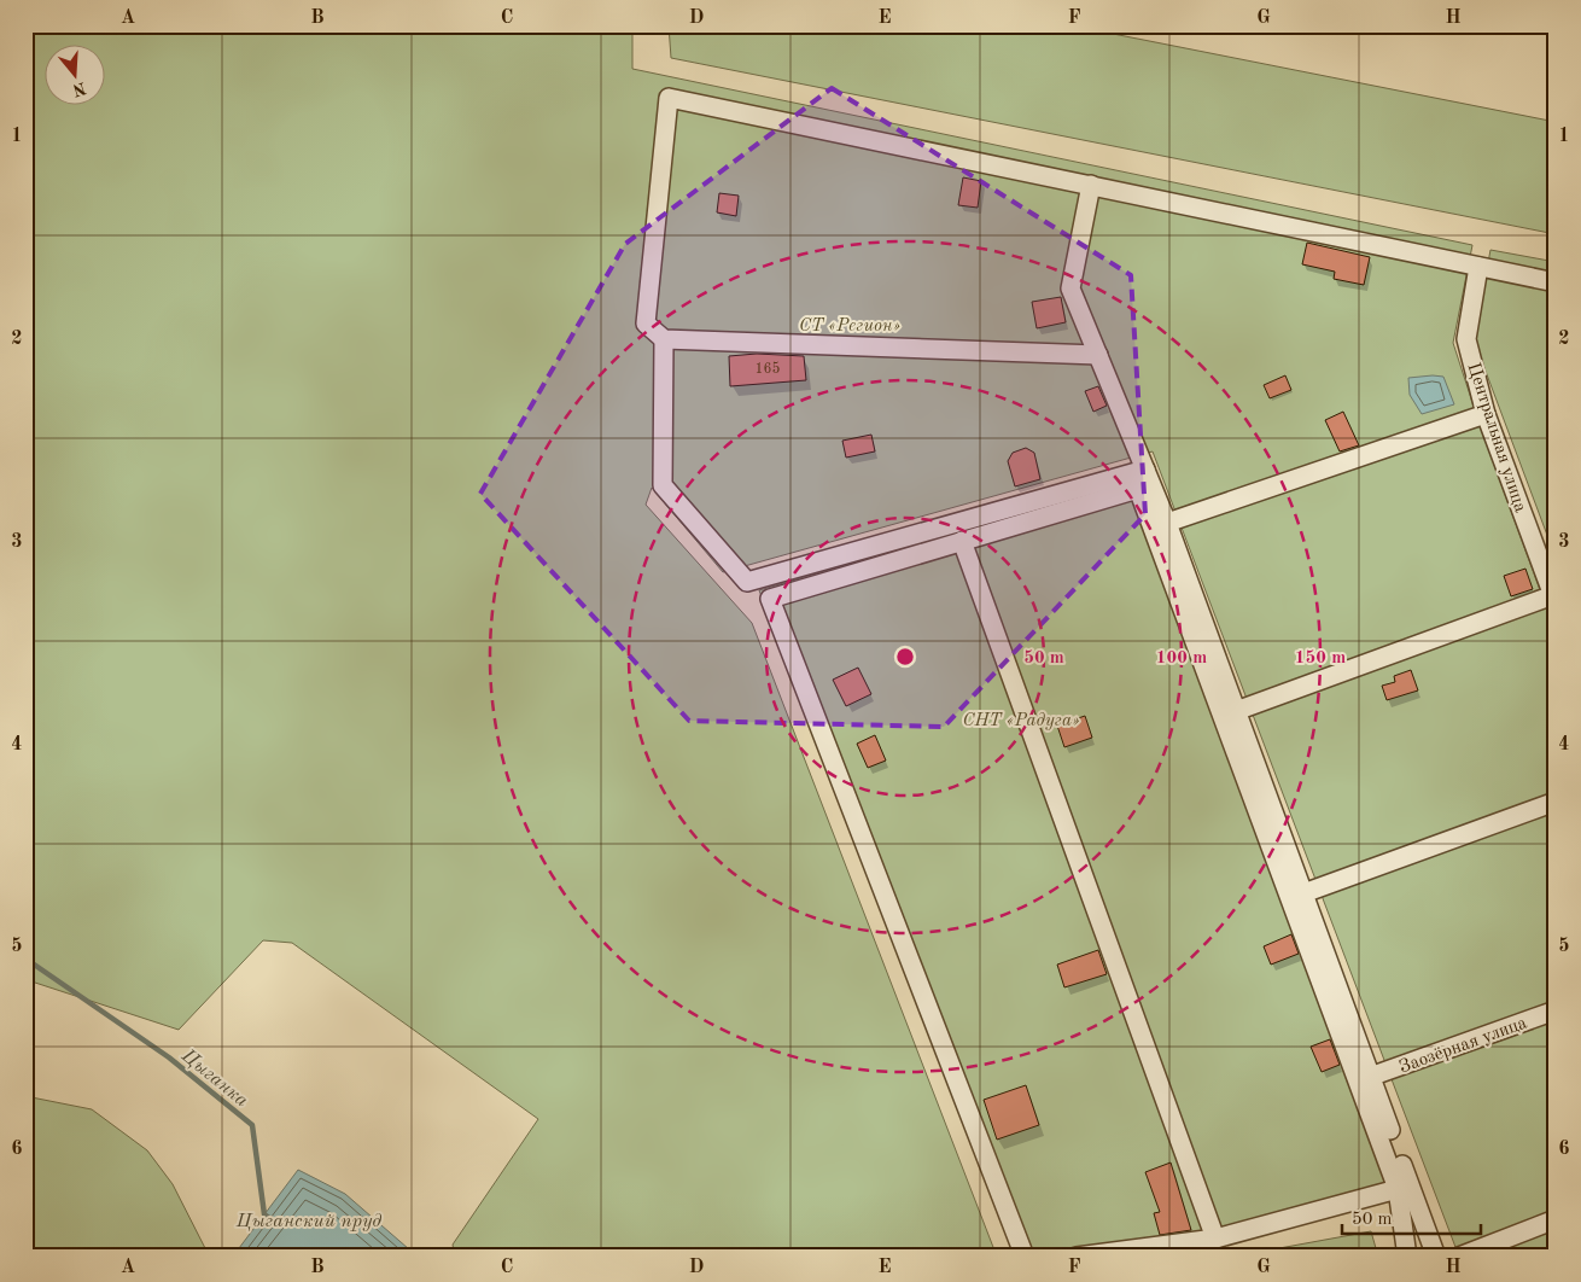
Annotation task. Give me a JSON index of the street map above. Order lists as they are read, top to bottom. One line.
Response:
{"streets":{"street":["Центральная улица","Заозёрная улица"]},"water":["Цыганка","Цыганский пруд"],"parks":["СТ «Регион»","СНТ «Радуга»"],"house_numbers":["165"],"scale_bar":"50 m","north":"bottom","grid":{"columns":["A","B","C","D","E","F","G","H"],"rows":["1","2","3","4","5","6"]},"rings":["50 m","100 m","150 m"]}
